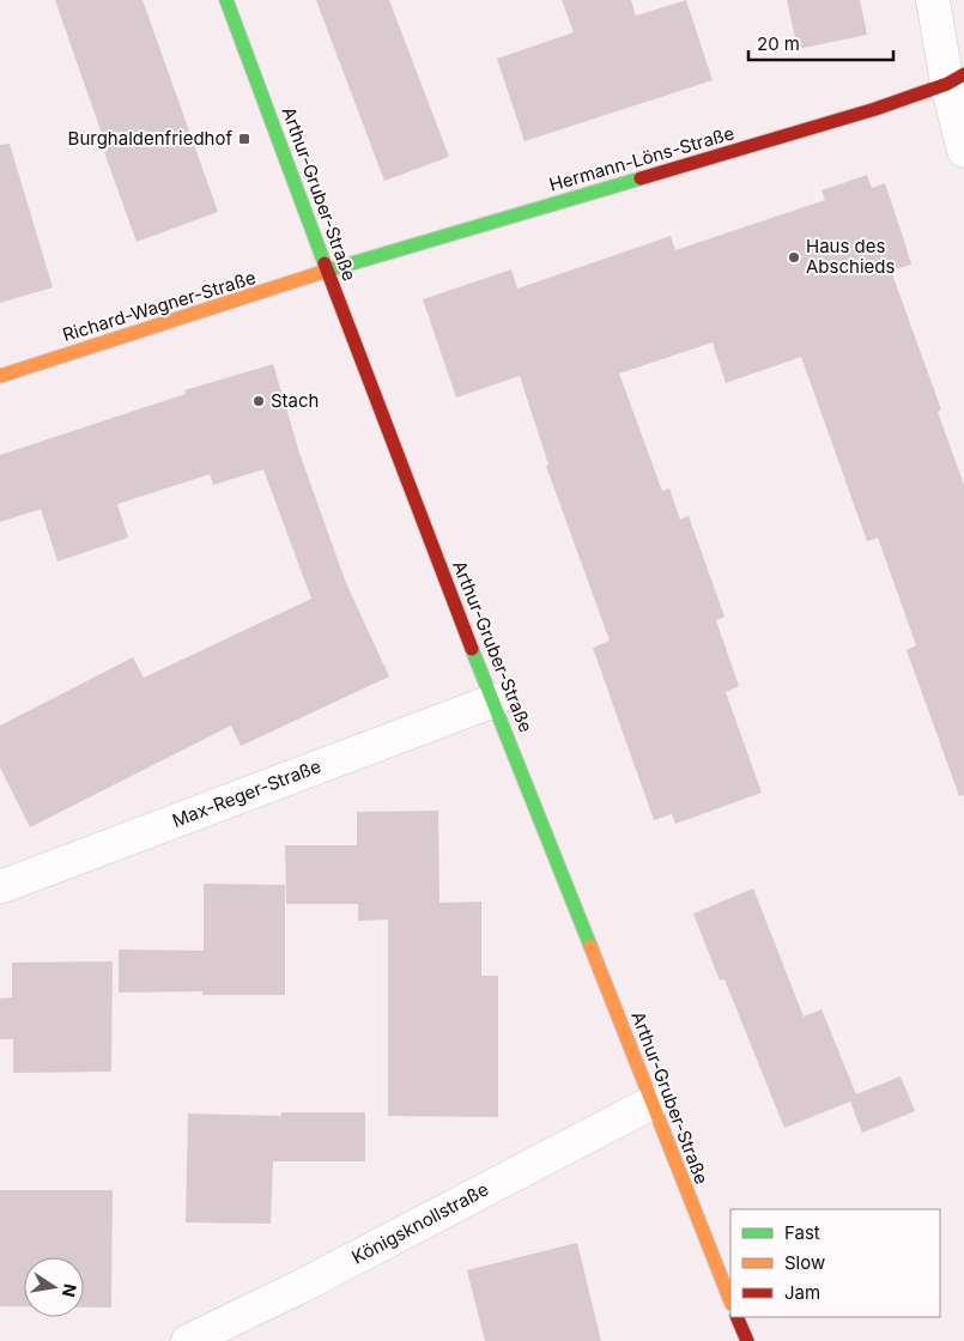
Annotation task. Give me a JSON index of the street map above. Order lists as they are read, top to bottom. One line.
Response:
{"streets":{"street":["Hermann-Löns-Straße","Arthur-Gruber-Straße","Richard-Wagner-Straße","Max-Reger-Straße","Königsknollstraße"]},"crossings":[["Hermann-Löns-Straße","Arthur-Gruber-Straße"],["Hermann-Löns-Straße","Richard-Wagner-Straße"],["Arthur-Gruber-Straße","Richard-Wagner-Straße"],["Arthur-Gruber-Straße","Max-Reger-Straße"],["Arthur-Gruber-Straße","Königsknollstraße"]],"places":{"transit":["Burghaldenfriedhof"],"other":["Haus des Abschieds","Stach"]},"legend":["Fast","Slow","Jam"],"scale_bar":"20 m","north":"right"}
